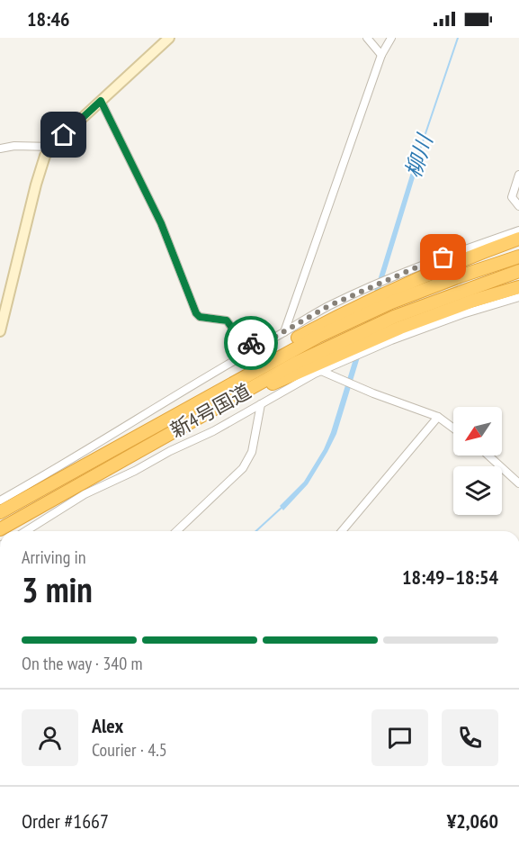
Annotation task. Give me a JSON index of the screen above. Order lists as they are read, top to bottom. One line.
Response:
{"streets":{"highway":["新4号国道"]},"water":["柳川"],"north":"bottom left","page":{"status":"18:46","heading":["3 min","Arriving in","18:49–18:54"],"panel":["Alex","Courier · 4.5","Order #1667","¥2,060"],"bar":"On the way · 340 m"}}
